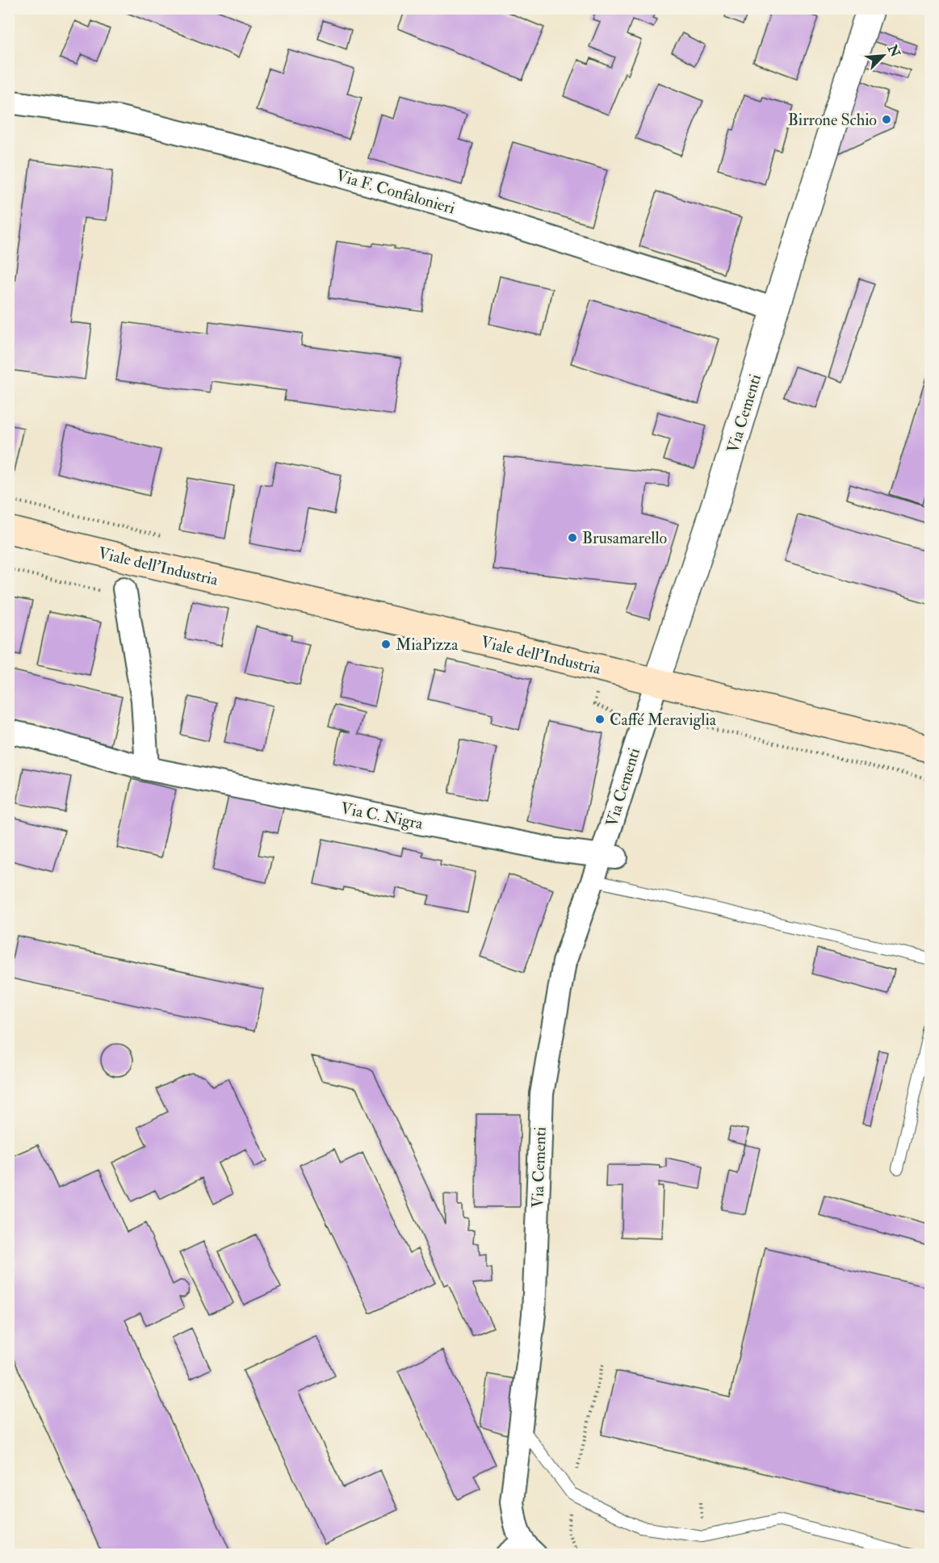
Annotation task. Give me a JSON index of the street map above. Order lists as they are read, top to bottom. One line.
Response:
{"streets":{"main road":["Viale dell'Industria"],"street":["Via F. Confalonieri","Via Cementi","Via C. Nigra"]},"crossings":[["Via F. Confalonieri","Via Cementi"],["Via Cementi","Viale dell'Industria"],["Via Cementi","Via C. Nigra"]],"places":["Birrone Schio","Brusamarello","MiaPizza","Caffé Meraviglia"],"north":"top right"}
